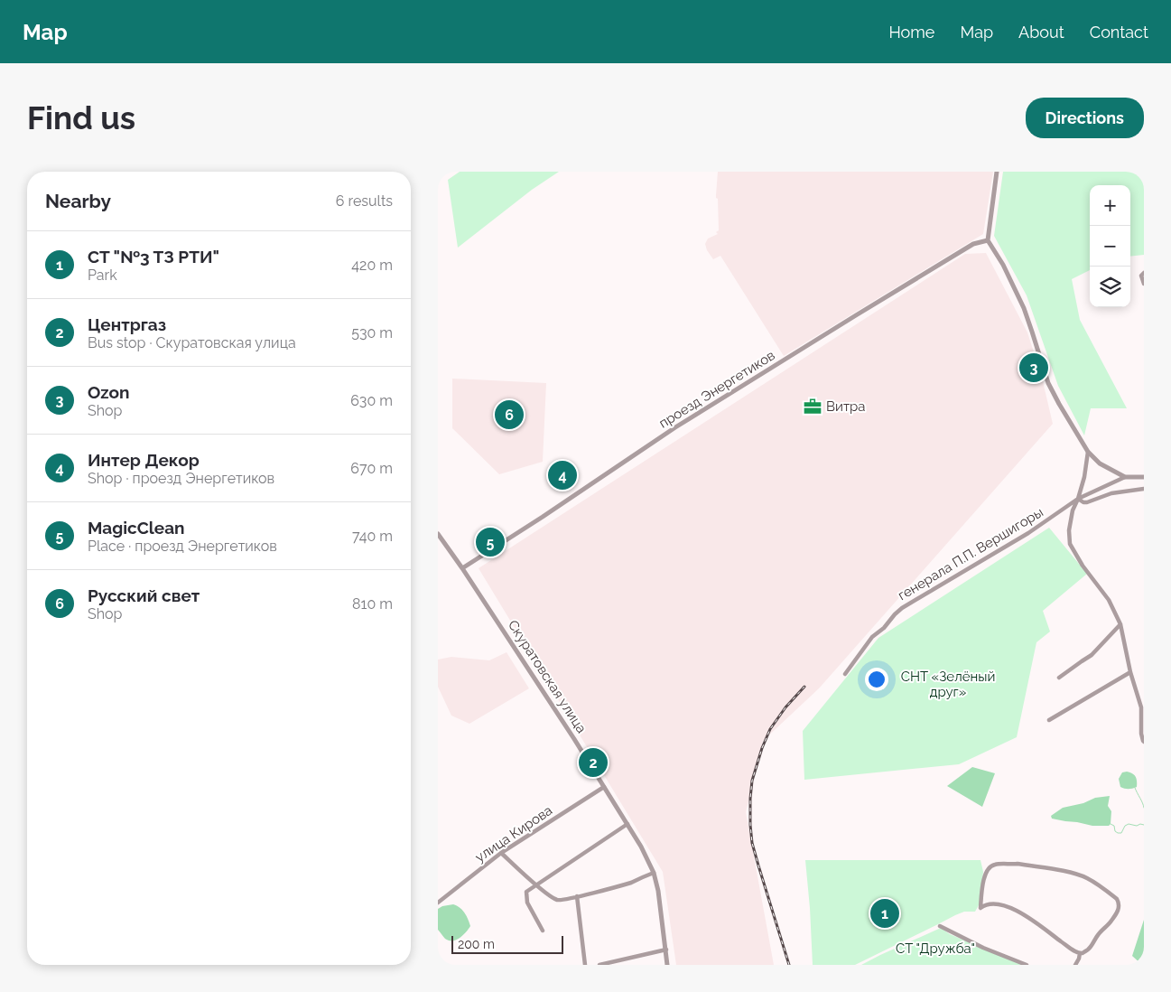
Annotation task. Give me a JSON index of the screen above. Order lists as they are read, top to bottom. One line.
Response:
{"streets":{"street":["проезд Энергетиков","генерала П.П. Вершигоры","Скуратовская улица","улица Кирова"]},"crossings":[["проезд Энергетиков","Скуратовская улица"],["Скуратовская улица","улица Кирова"]],"parks":["СНТ «Зелёный друг»","СТ \"Дружба\""],"places":{"office":["Витра"]},"scale_bar":"200 m","page":{"header":"Map","nav":["Home","Map","About","Contact"],"buttons":"Directions","title":"Find us","heading":["Nearby","6 results"],"map_buttons":["+","−"],"list":[{"mark":"1","name":"СТ \"№3 ТЗ РТИ\"","note":"Park","value":"420 m"},{"mark":"2","name":"Центргаз","note":"Bus stop · Скуратовская улица","value":"530 m"},{"mark":"3","name":"Ozon","note":"Shop","value":"630 m"},{"mark":"4","name":"Интер Декор","note":"Shop · проезд Энергетиков","value":"670 m"},{"mark":"5","name":"MagicClean","note":"Place · проезд Энергетиков","value":"740 m"},{"mark":"6","name":"Русский свет","note":"Shop","value":"810 m"}],"pins":["3","6","4","5","2","1"],"scale":"200 m"}}
